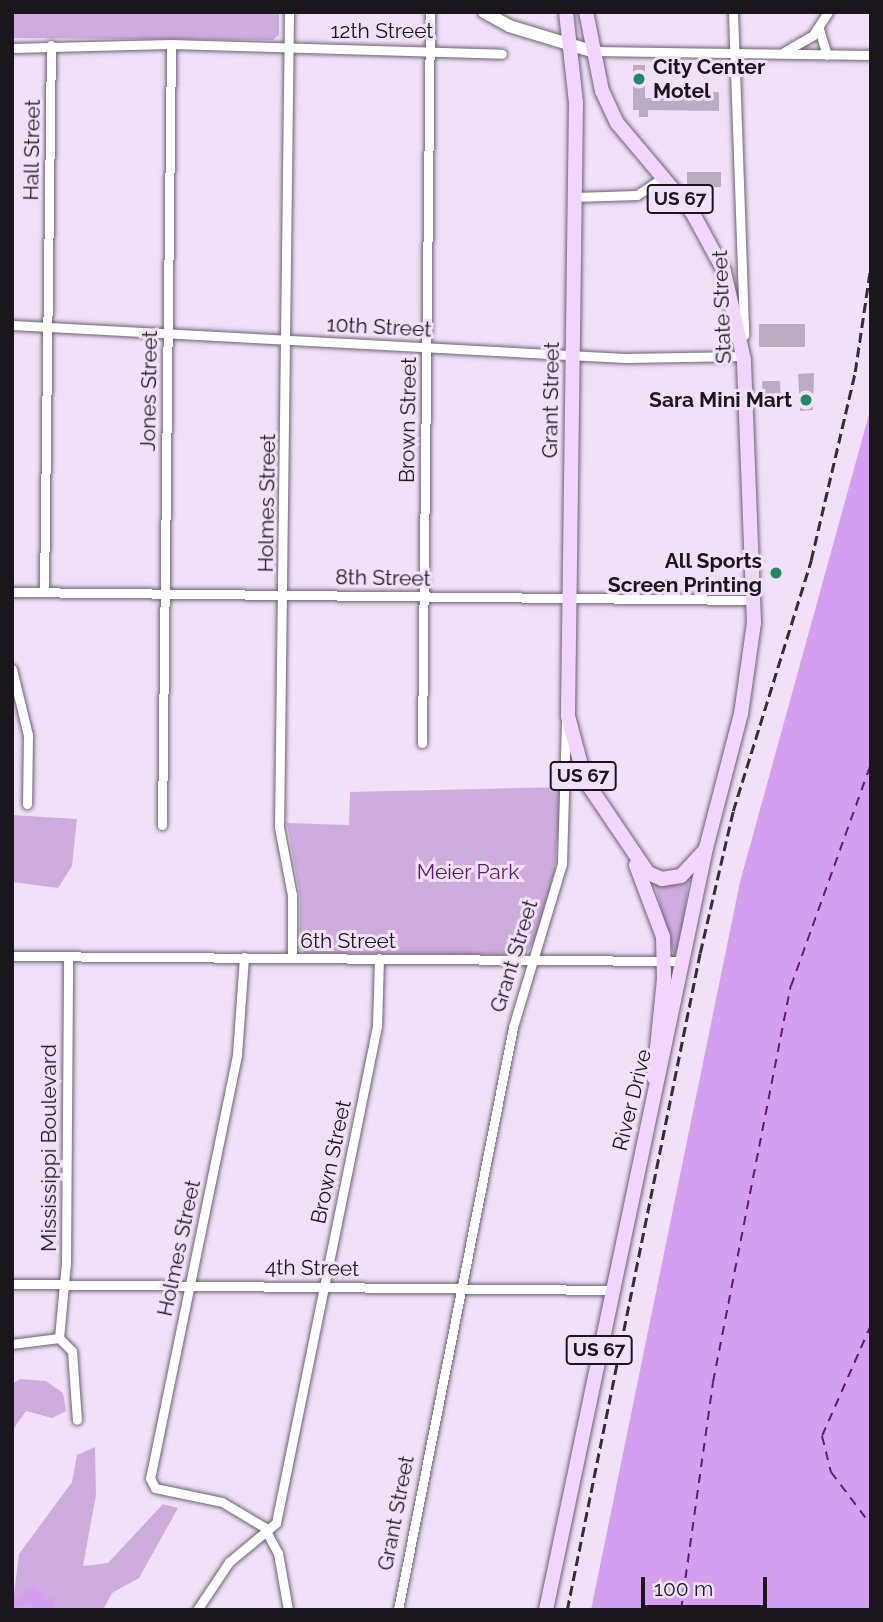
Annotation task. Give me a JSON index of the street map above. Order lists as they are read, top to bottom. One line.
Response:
{"streets":{"main road":["US 67","State Street","Grant Street","River Drive"],"street":["12th Street","Hall Street","10th Street","Jones Street","Brown Street","Holmes Street","8th Street","6th Street","Mississippi Boulevard","4th Street"]},"crossings":[["12th Street","Hall Street"],["12th Street","Jones Street"],["12th Street","Brown Street"],["12th Street","Holmes Street"],["Hall Street","10th Street"],["Hall Street","8th Street"],["US 67","State Street"],["US 67","10th Street"],["US 67","Grant Street"],["US 67","6th Street"],["US 67","River Drive"],["State Street","10th Street"],["State Street","8th Street"],["State Street","River Drive"],["10th Street","Jones Street"],["10th Street","Grant Street"],["10th Street","Brown Street"],["10th Street","Holmes Street"],["Jones Street","8th Street"],["Grant Street","8th Street"],["Grant Street","6th Street"],["Grant Street","4th Street"],["Brown Street","Holmes Street"],["Brown Street","8th Street"],["Brown Street","6th Street"],["Brown Street","4th Street"],["Holmes Street","8th Street"],["Holmes Street","6th Street"],["Holmes Street","4th Street"],["8th Street","River Drive"],["6th Street","River Drive"],["6th Street","Mississippi Boulevard"],["River Drive","4th Street"],["Mississippi Boulevard","4th Street"]],"parks":["Meier Park"],"places":["City Center Motel","Sara Mini Mart","All Sports Screen Printing"],"scale_bar":"100 m"}
